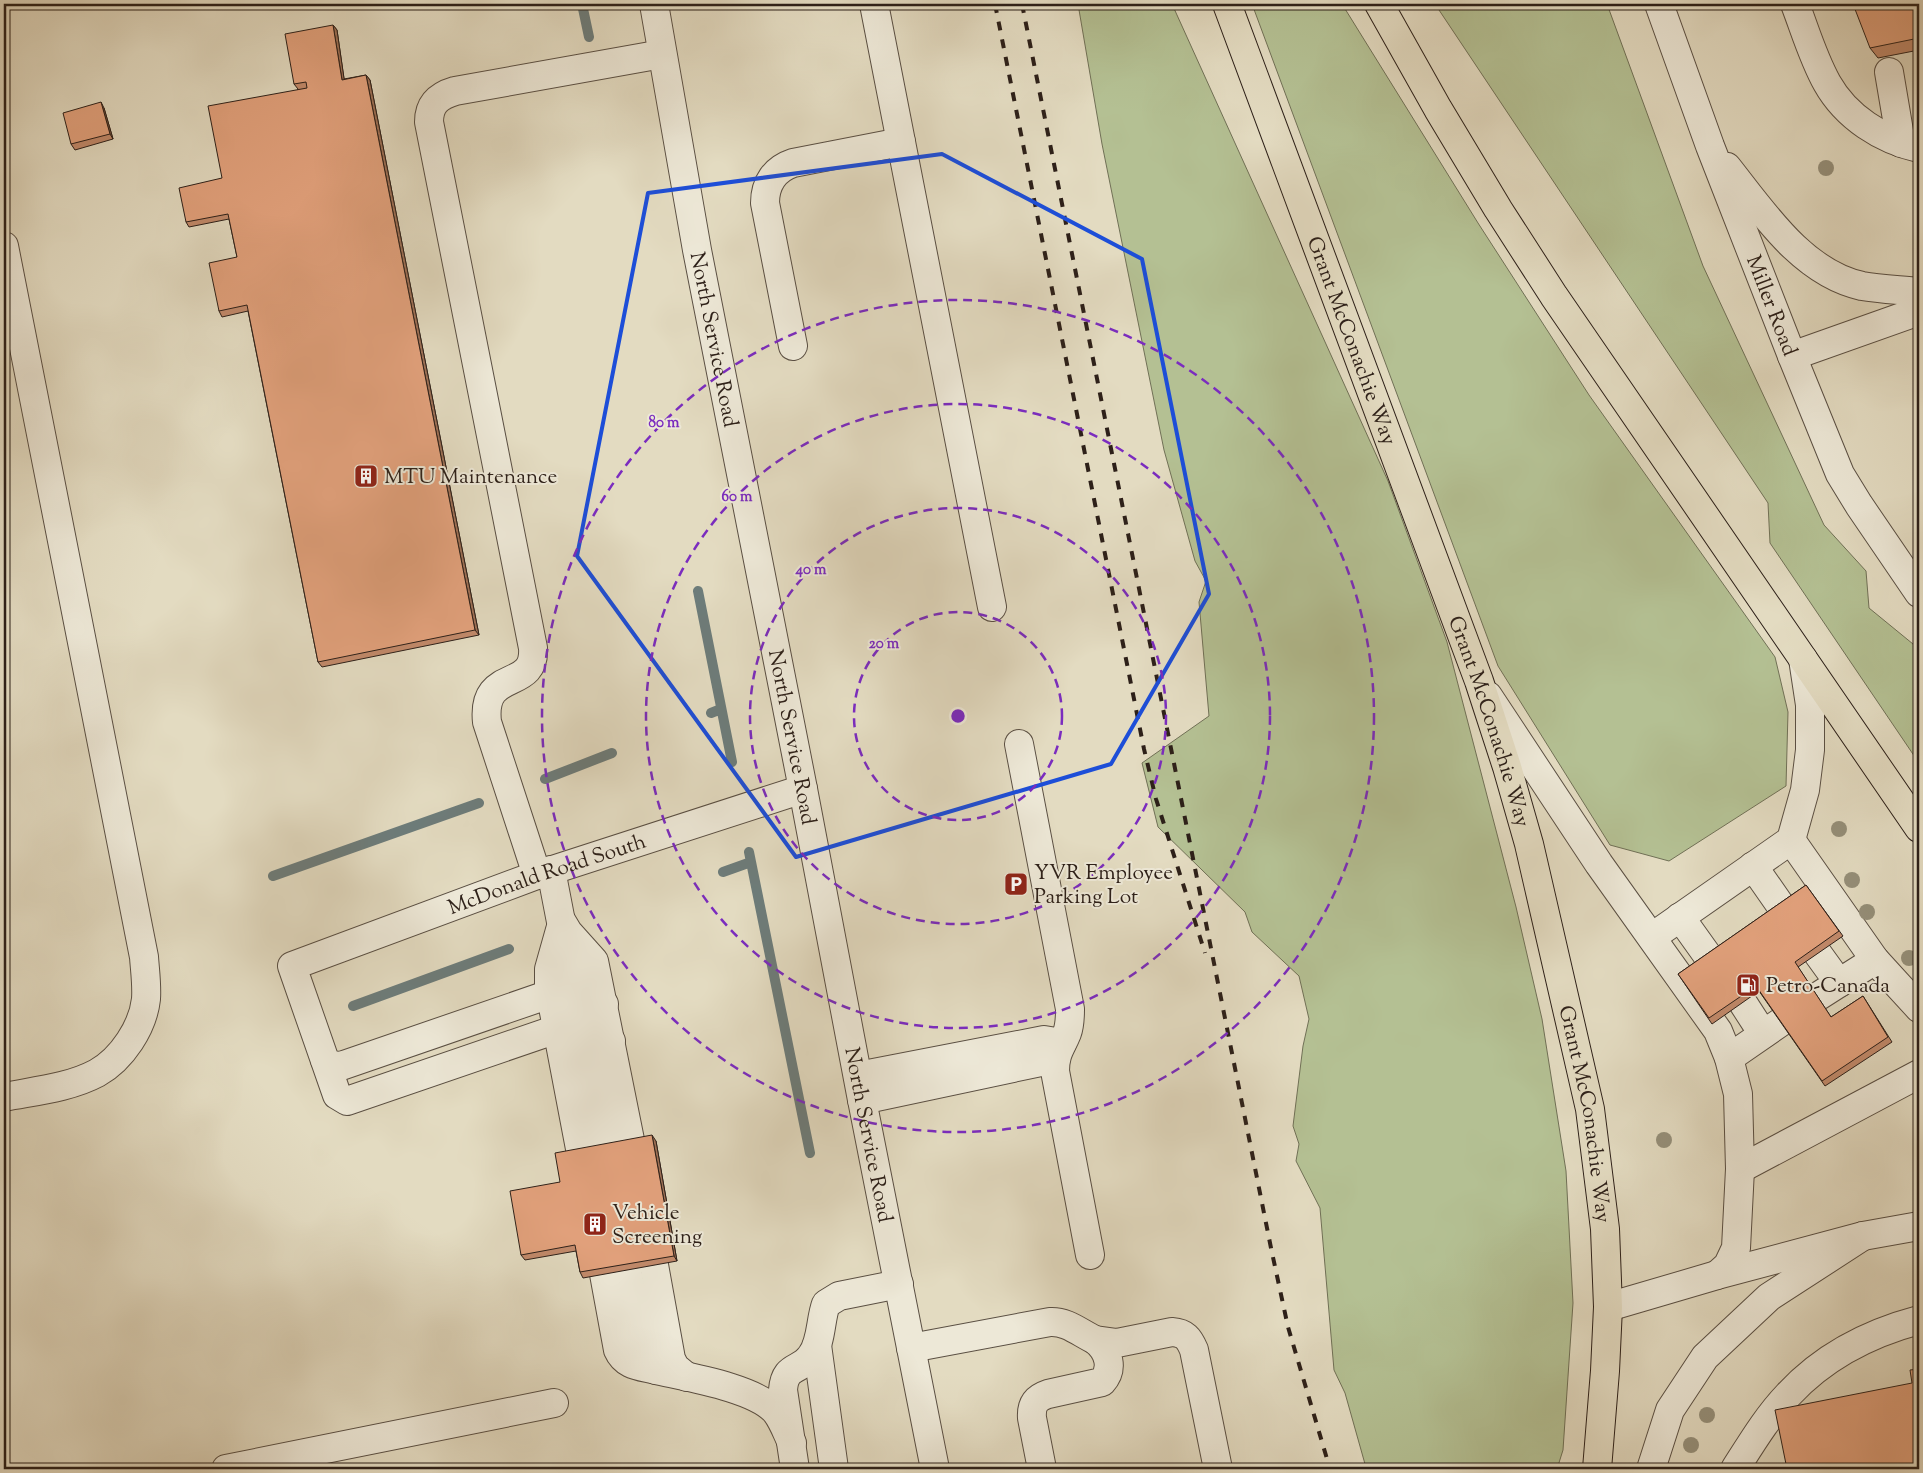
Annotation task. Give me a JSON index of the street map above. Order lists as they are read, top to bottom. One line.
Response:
{"streets":{"main road":["Grant McConachie Way"],"street":["Miller Road","North Service Road","McDonald Road South"]},"crossings":[["North Service Road","McDonald Road South"]],"places":{"building":["MTU Maintenance","Vehicle Screening"],"parking":["YVR Employee Parking Lot"],"fuel station":["Petro-Canada"]},"rings":["80 m","60 m","40 m","20 m"]}
